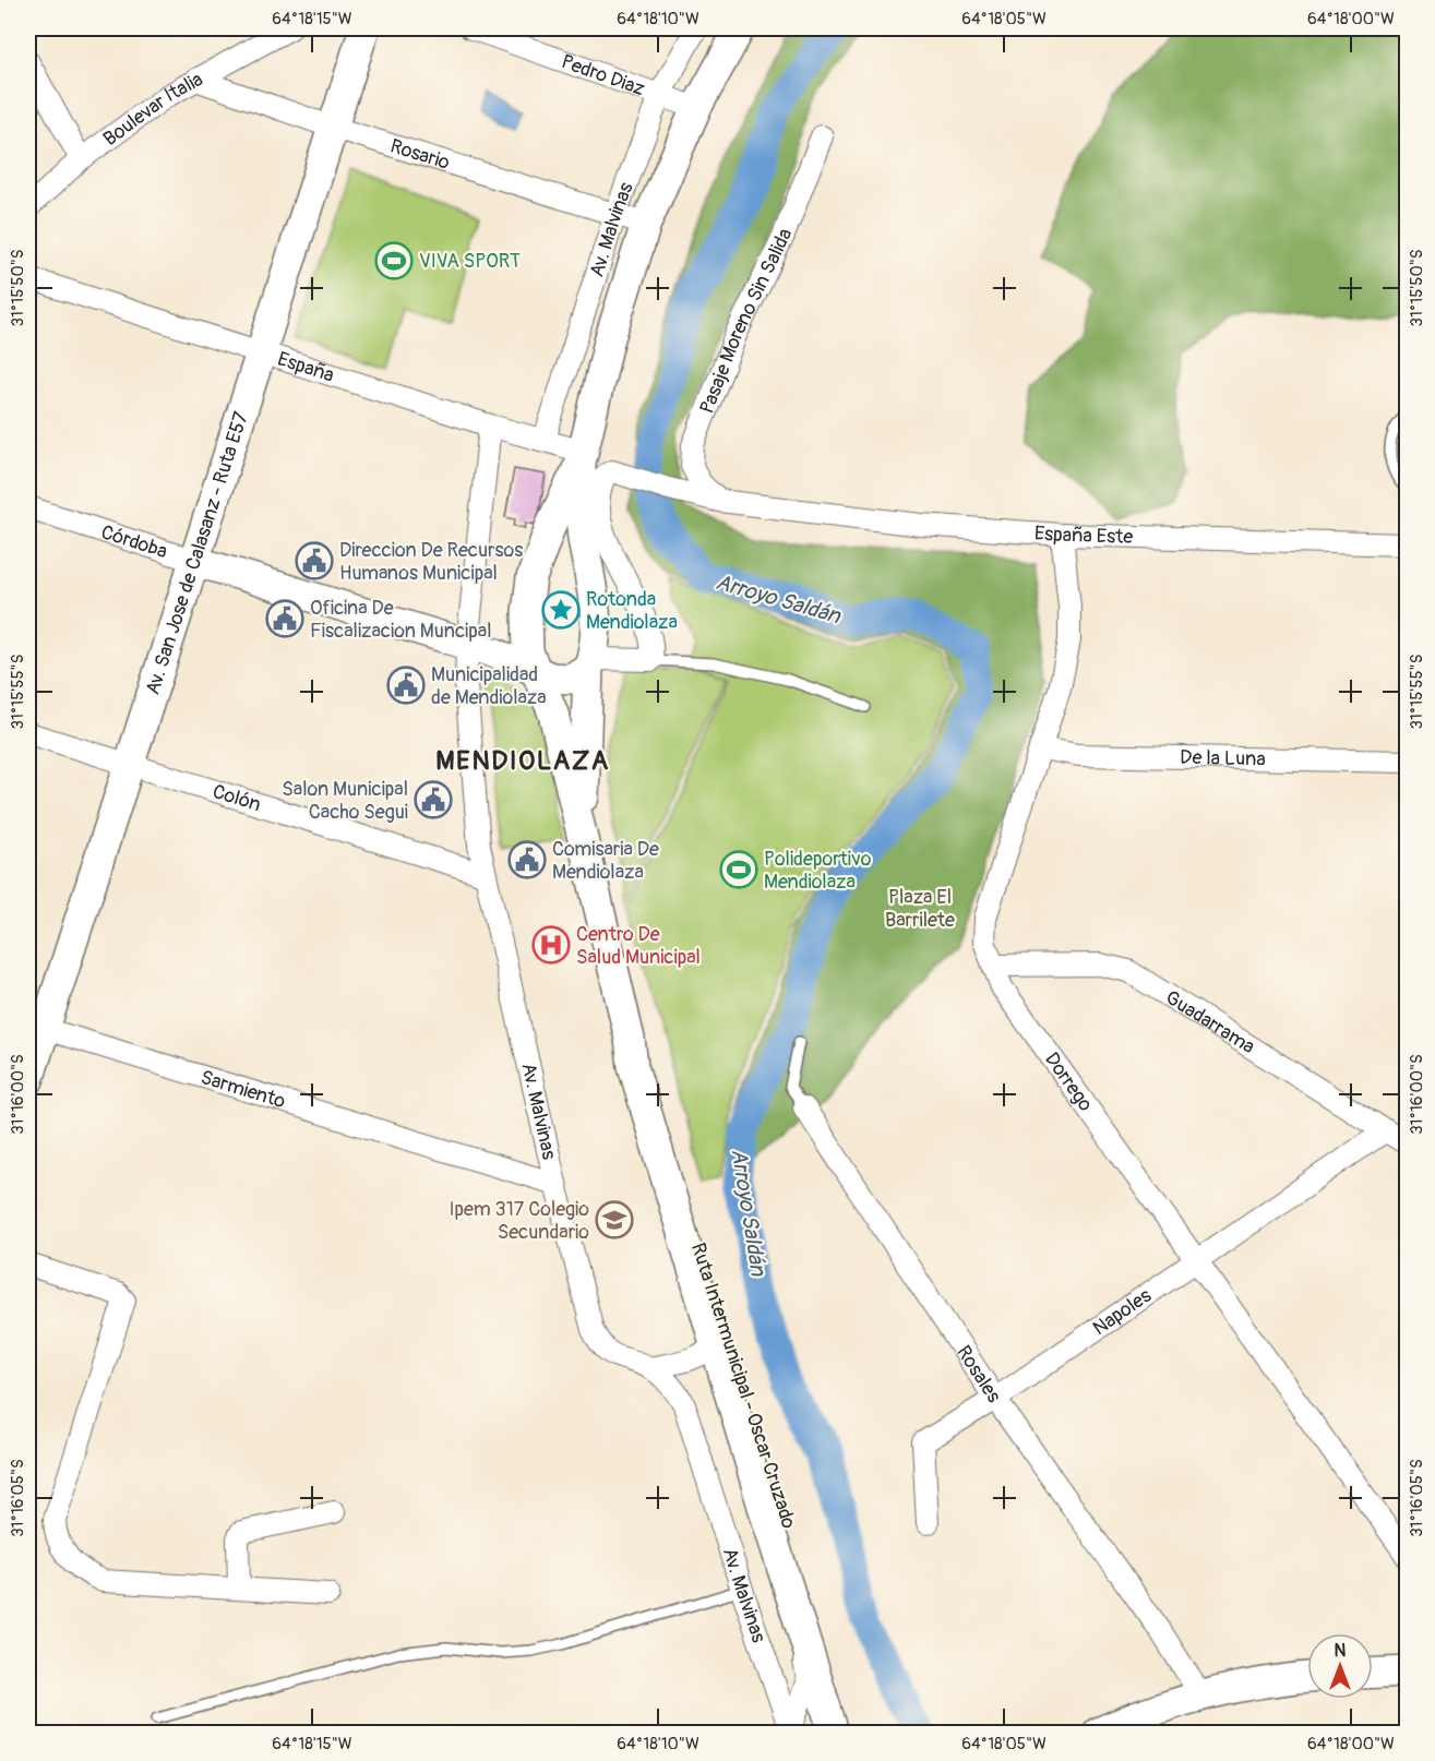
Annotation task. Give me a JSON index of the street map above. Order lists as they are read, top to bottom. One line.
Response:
{"streets":{"main road":["Córdoba","Av. San Jose de Calasanz - Ruta E57","Ruta Intermunicipal - Oscar Cruzado"],"street":["Pedro Diaz","Boulevar Italia","Rosario","Av. Malvinas","Pasaje Moreno Sin Salida","España","España Este","De la Luna","Colón","Guadarrama","Dorrego","Sarmiento","Napoles","Rosales"]},"crossings":[["Pedro Diaz","Av. Malvinas"],["Pedro Diaz","Ruta Intermunicipal - Oscar Cruzado"],["Boulevar Italia","Rosario"],["Rosario","Av. Malvinas"],["Rosario","Av. San Jose de Calasanz - Ruta E57"],["Rosario","Ruta Intermunicipal - Oscar Cruzado"],["Av. Malvinas","España"],["Av. Malvinas","Córdoba"],["Av. Malvinas","Colón"],["Av. Malvinas","Sarmiento"],["Pasaje Moreno Sin Salida","España Este"],["España","Av. San Jose de Calasanz - Ruta E57"],["España","Ruta Intermunicipal - Oscar Cruzado"],["España Este","Dorrego"],["Córdoba","Av. San Jose de Calasanz - Ruta E57"],["Córdoba","Ruta Intermunicipal - Oscar Cruzado"],["Av. San Jose de Calasanz - Ruta E57","Colón"],["Av. San Jose de Calasanz - Ruta E57","Sarmiento"],["De la Luna","Dorrego"],["Guadarrama","Dorrego"],["Guadarrama","Napoles"],["Dorrego","Napoles"],["Napoles","Rosales"]],"districts":["MENDIOLAZA"],"water":["Arroyo Saldán"],"parks":["Plaza El Barrilete"],"places":{"sports":["VIVA SPORT","Polideportivo Mendiolaza"],"public building":["Direccion De Recursos Humanos Municipal","Oficina De Fiscalizacion Muncipal","Municipalidad de Mendiolaza","Salon Municipal Cacho Segui","Comisaria De Mendiolaza"],"place":["Rotonda Mendiolaza"],"hospital":["Centro De Salud Municipal"],"school or university":["Ipem 317 Colegio Secundario"]},"north":"top","coordinates":["64°18'15\"W","64°18'10\"W","64°18'05\"W","64°18'00\"W","31°15'50\"S","31°15'55\"S","31°16'00\"S","31°16'05\"S"]}
